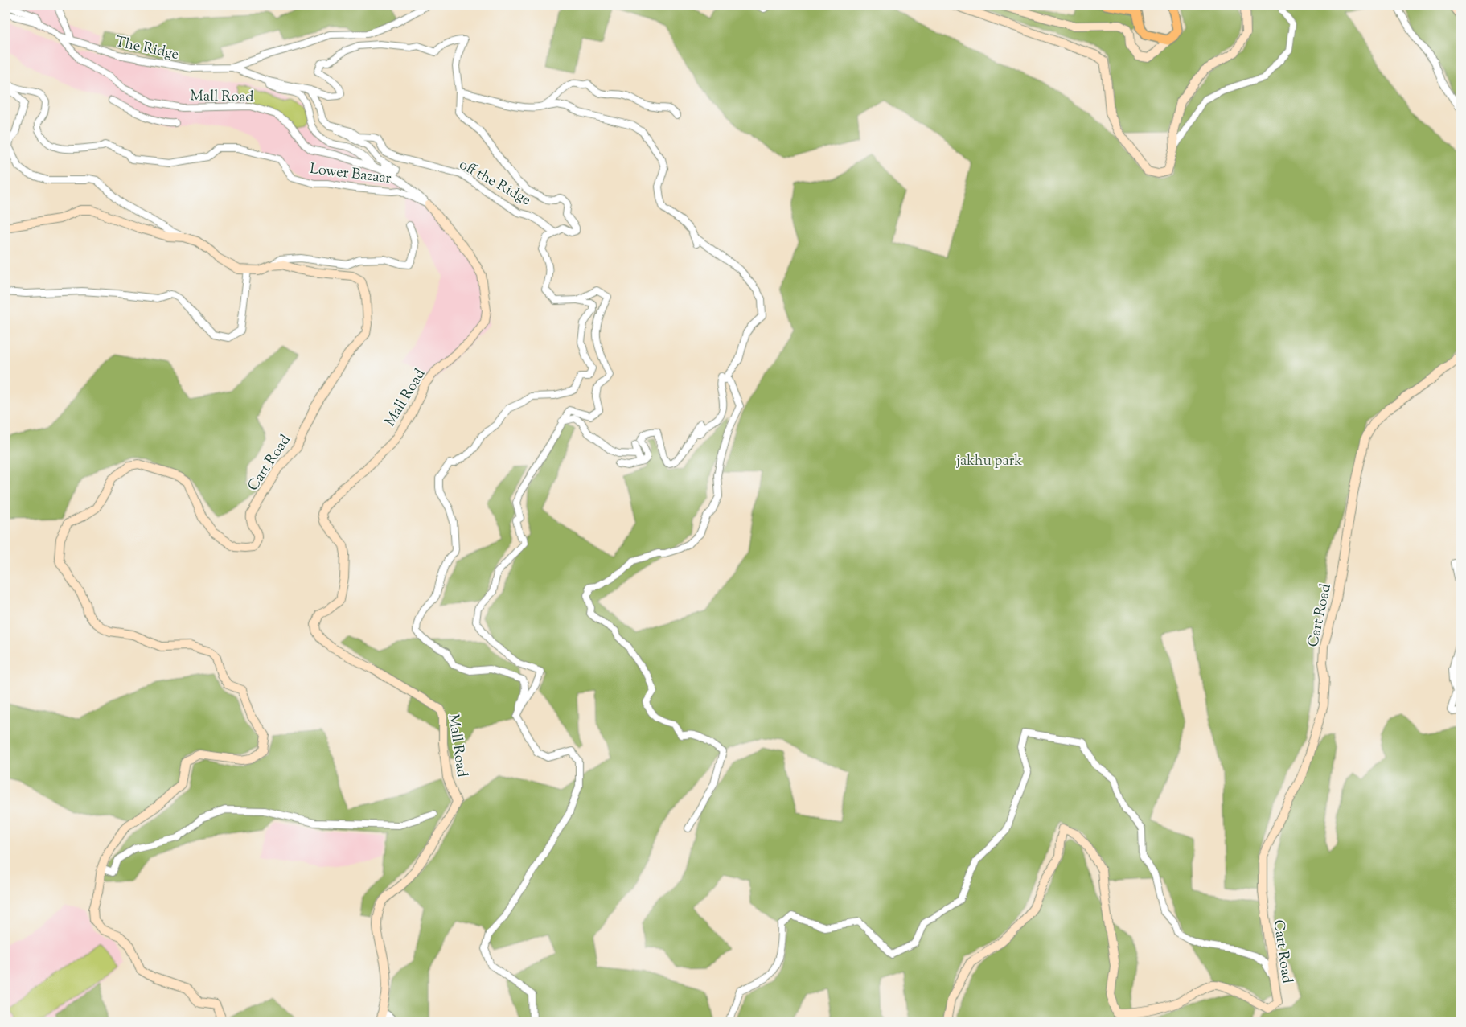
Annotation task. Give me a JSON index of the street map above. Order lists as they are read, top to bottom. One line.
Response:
{"streets":{"main road":["Mall Road","Cart Road"],"street":["The Ridge","Lower Bazaar","off the Ridge"]},"crossings":[["The Ridge","Mall Road"],["Mall Road","Lower Bazaar"]],"parks":["jakhu park"]}
